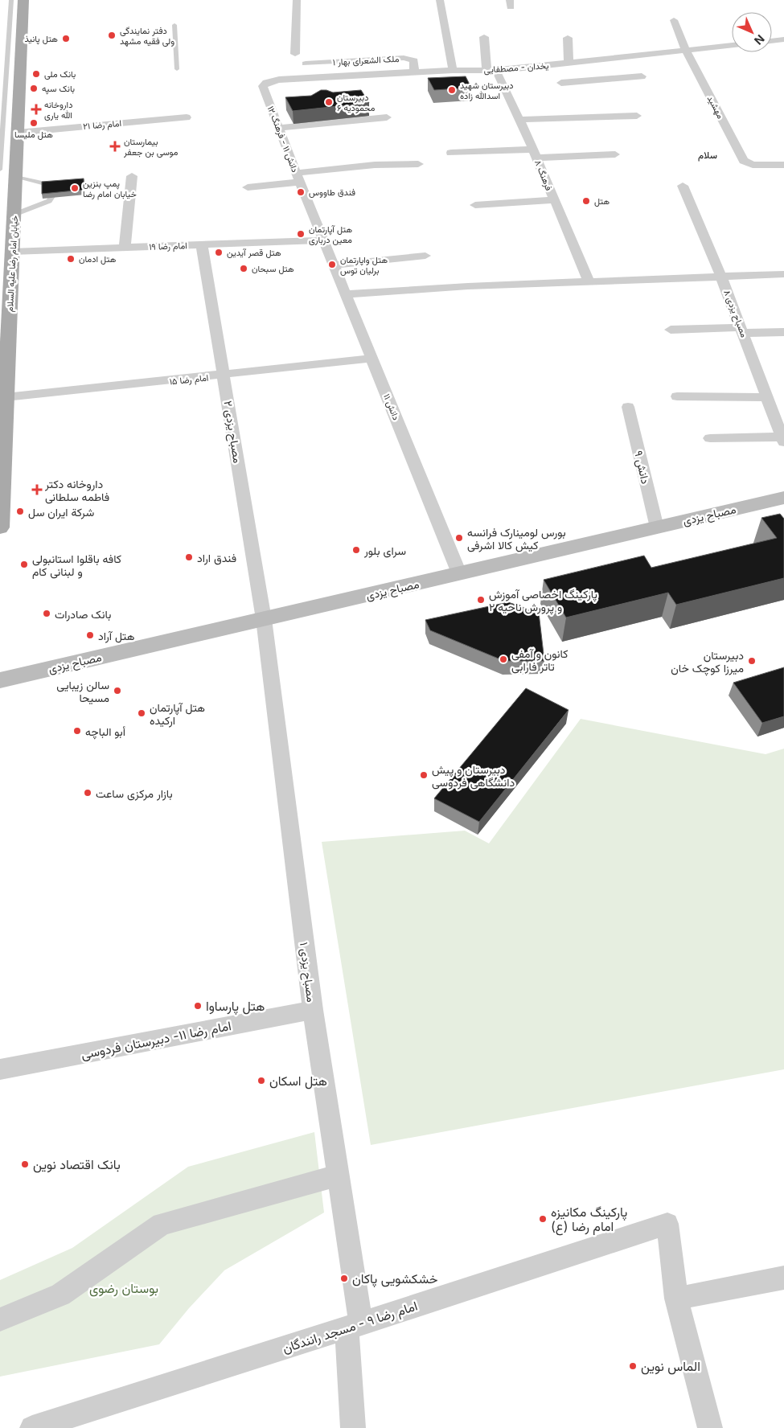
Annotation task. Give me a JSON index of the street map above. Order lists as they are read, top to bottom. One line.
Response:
{"streets":{"main road":["خیابان امام رضا علیه السلام","مصباح یزدی"],"street":["ملک الشعرای بهار ۱","یخدان - مصطفایی","مهشید","امام رضا ۲۱","دانش ۱۱ - فرهنگ ۱۲","فرهنگ ۸","امام رضا ۱۹","مصباح یزدی ۸","امام رضا ۱۵","دانش ۱۱","مصباح یزدی ۲","دانش ۹","مصباح یزدی ۱","امام رضا ۱۱- دبیرستان فردوسی","امام رضا ۹ - مسجد رانندگان"]},"crossings":[["ملک الشعرای بهار ۱","یخدان - مصطفایی"],["یخدان - مصطفایی","مهشید"],["یخدان - مصطفایی","دانش ۱۱ - فرهنگ ۱۲"],["یخدان - مصطفایی","فرهنگ ۸"],["امام رضا ۲۱","خیابان امام رضا علیه السلام"],["دانش ۱۱ - فرهنگ ۱۲","امام رضا ۱۹"],["دانش ۱۱ - فرهنگ ۱۲","دانش ۱۱"],["امام رضا ۱۹","خیابان امام رضا علیه السلام"],["امام رضا ۱۹","دانش ۱۱"],["امام رضا ۱۹","مصباح یزدی ۲"],["خیابان امام رضا علیه السلام","امام رضا ۱۵"],["امام رضا ۱۵","دانش ۱۱"],["امام رضا ۱۵","مصباح یزدی ۲"],["دانش ۱۱","مصباح یزدی"],["مصباح یزدی ۲","مصباح یزدی"],["مصباح یزدی ۲","مصباح یزدی ۱"],["دانش ۹","مصباح یزدی"],["مصباح یزدی","مصباح یزدی ۱"],["مصباح یزدی ۱","امام رضا ۱۱- دبیرستان فردوسی"],["مصباح یزدی ۱","امام رضا ۹ - مسجد رانندگان"]],"districts":["سلام"],"parks":["بوستان رضوی"],"places":{"other":["دفتر نمایندگی ولی فقیه مشهد","هتل پانیذ","بانک ملی","بانک سپه","دبیرستان شهید اسدالله زاده","دبیرستان محمودیه ۶","هتل ملیسا","پمپ بنزین خیابان امام رضا","فندق طاووس","هتل","هتل آپارتمان معین درباری","هتل قصر آیدین","هتل ادمان","هتل واپارتمان برلیان توس","هتل سبحان","شركة ايران سل","بورس لومینارک فرانسه کیش کالا اشرفی","سرای بلور","فندق اراد","کافه باقلوا استانبولی و لبنانی کام","پارکینگ اخصاصی آموزش و پرورش ناحیه ۲","بانک صادرات","هتل آراد","کانون و آمفی تاتر فارابی","دبیرستان میرزا کوچک خان","سالن زیبایی مسیحا","هتل آپارتمان ارکیده","أبو الباچه","دبیرستان و پیش دانشگاهی فردوسی","بازار مرکزی ساعت","هتل پارساوا","هتل اسکان","بانک اقتصاد نوین","پارکینگ مکانیزه امام رضا (ع)","خشکشویی پاکان","الماس نوين"],"health":["داروخانه الله یاری","بیمارستان موسی بن جعفر","داروخانه دکتر فاطمه سلطانی"]},"north":"bottom right"}
